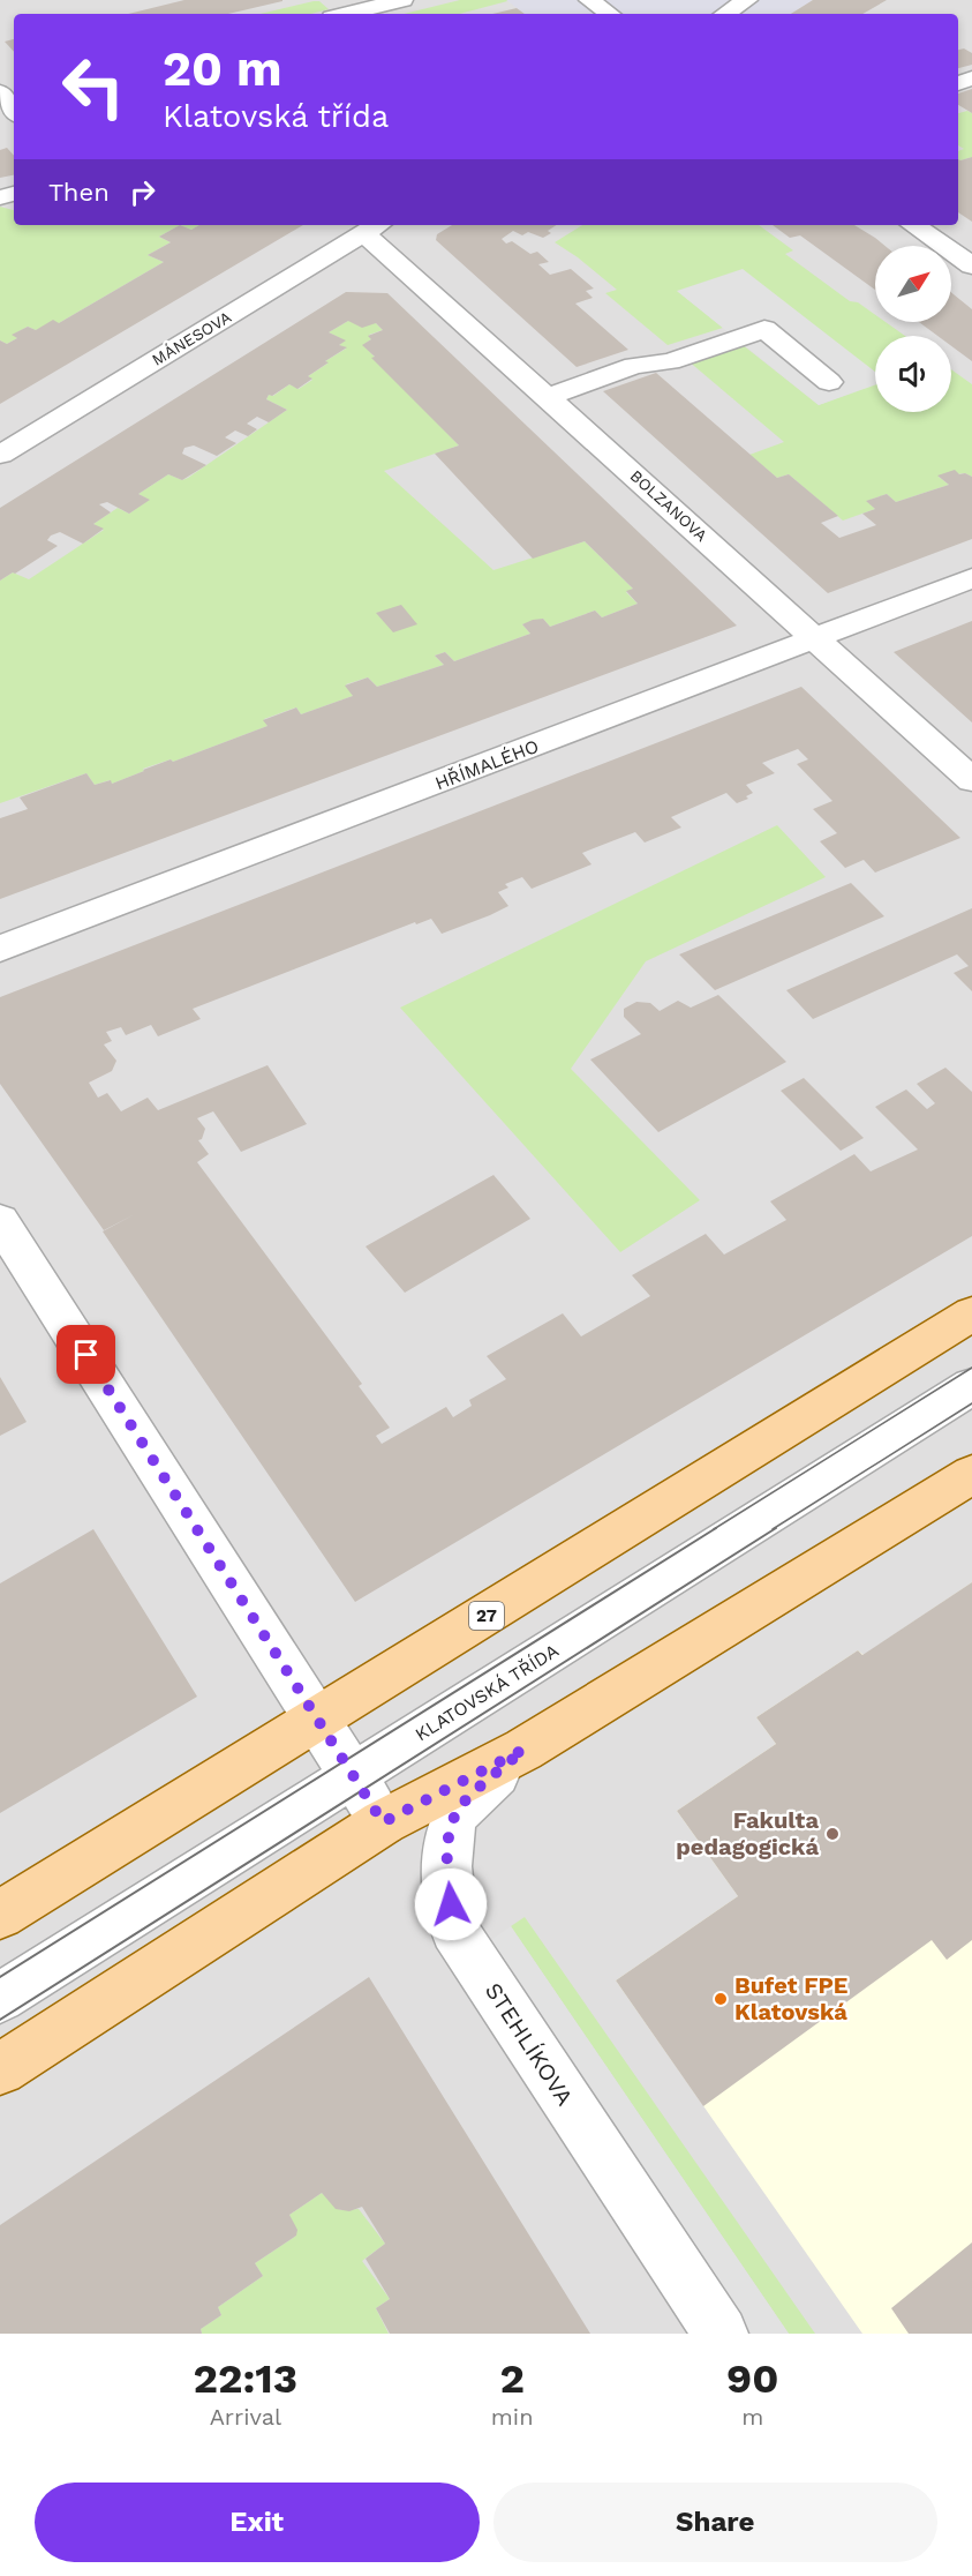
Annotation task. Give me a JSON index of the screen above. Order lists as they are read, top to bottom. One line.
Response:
{"streets":{"main road":["27"],"street":["MÁNESOVA","BOLZANOVA","HŘÍMALÉHO","KLATOVSKÁ TŘÍDA","STEHLÍKOVA"]},"crossings":[["MÁNESOVA","BOLZANOVA"],["BOLZANOVA","HŘÍMALÉHO"]],"places":["Fakulta pedagogická","Bufet FPE Klatovská"],"north":"top right","page":{"turn":["20 m","Klatovská třída"],"then":"Then","eta":["22:13","Arrival","2","min","90","m"],"buttons":["Exit","Share"]}}
